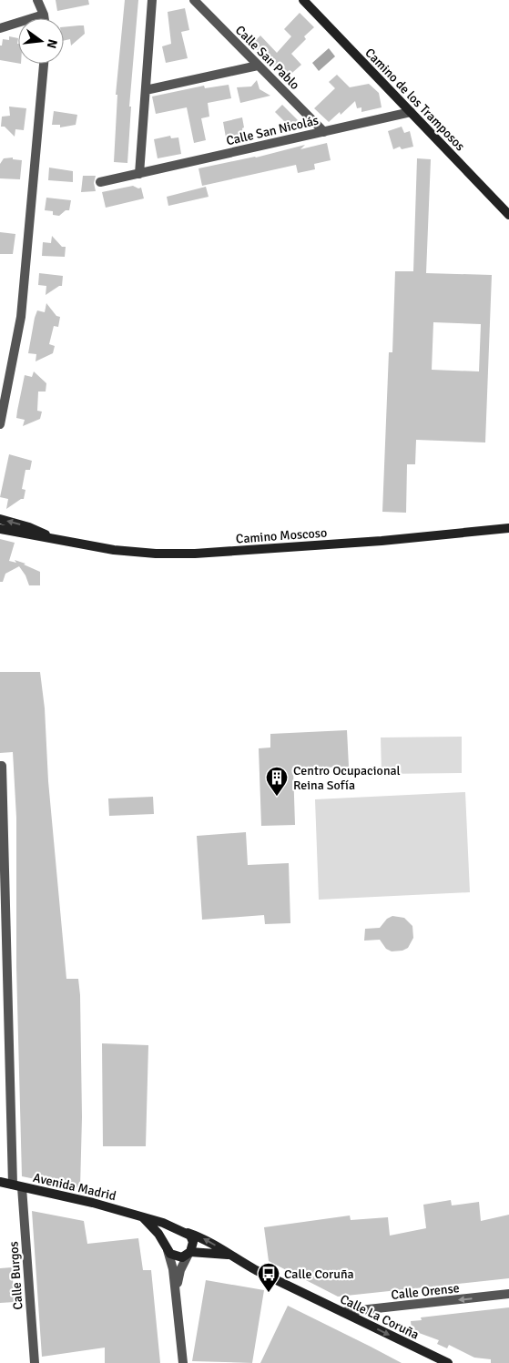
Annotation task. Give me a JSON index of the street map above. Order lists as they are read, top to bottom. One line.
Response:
{"streets":{"street":["Calle San Pablo","Camino de los Tramposos","Calle San Nicolás","Camino Moscoso","Avenida Madrid","Calle Burgos","Calle Orense","Calle La Coruña"]},"crossings":[["Calle San Pablo","Calle San Nicolás"],["Camino de los Tramposos","Calle San Nicolás"],["Avenida Madrid","Calle Burgos"],["Avenida Madrid","Calle La Coruña"],["Calle Orense","Calle La Coruña"]],"one_way":["Calle Orense"],"places":{"building":["Centro Ocupacional Reina Sofía"],"bus stop":["Calle Coruña"]},"north":"right"}
